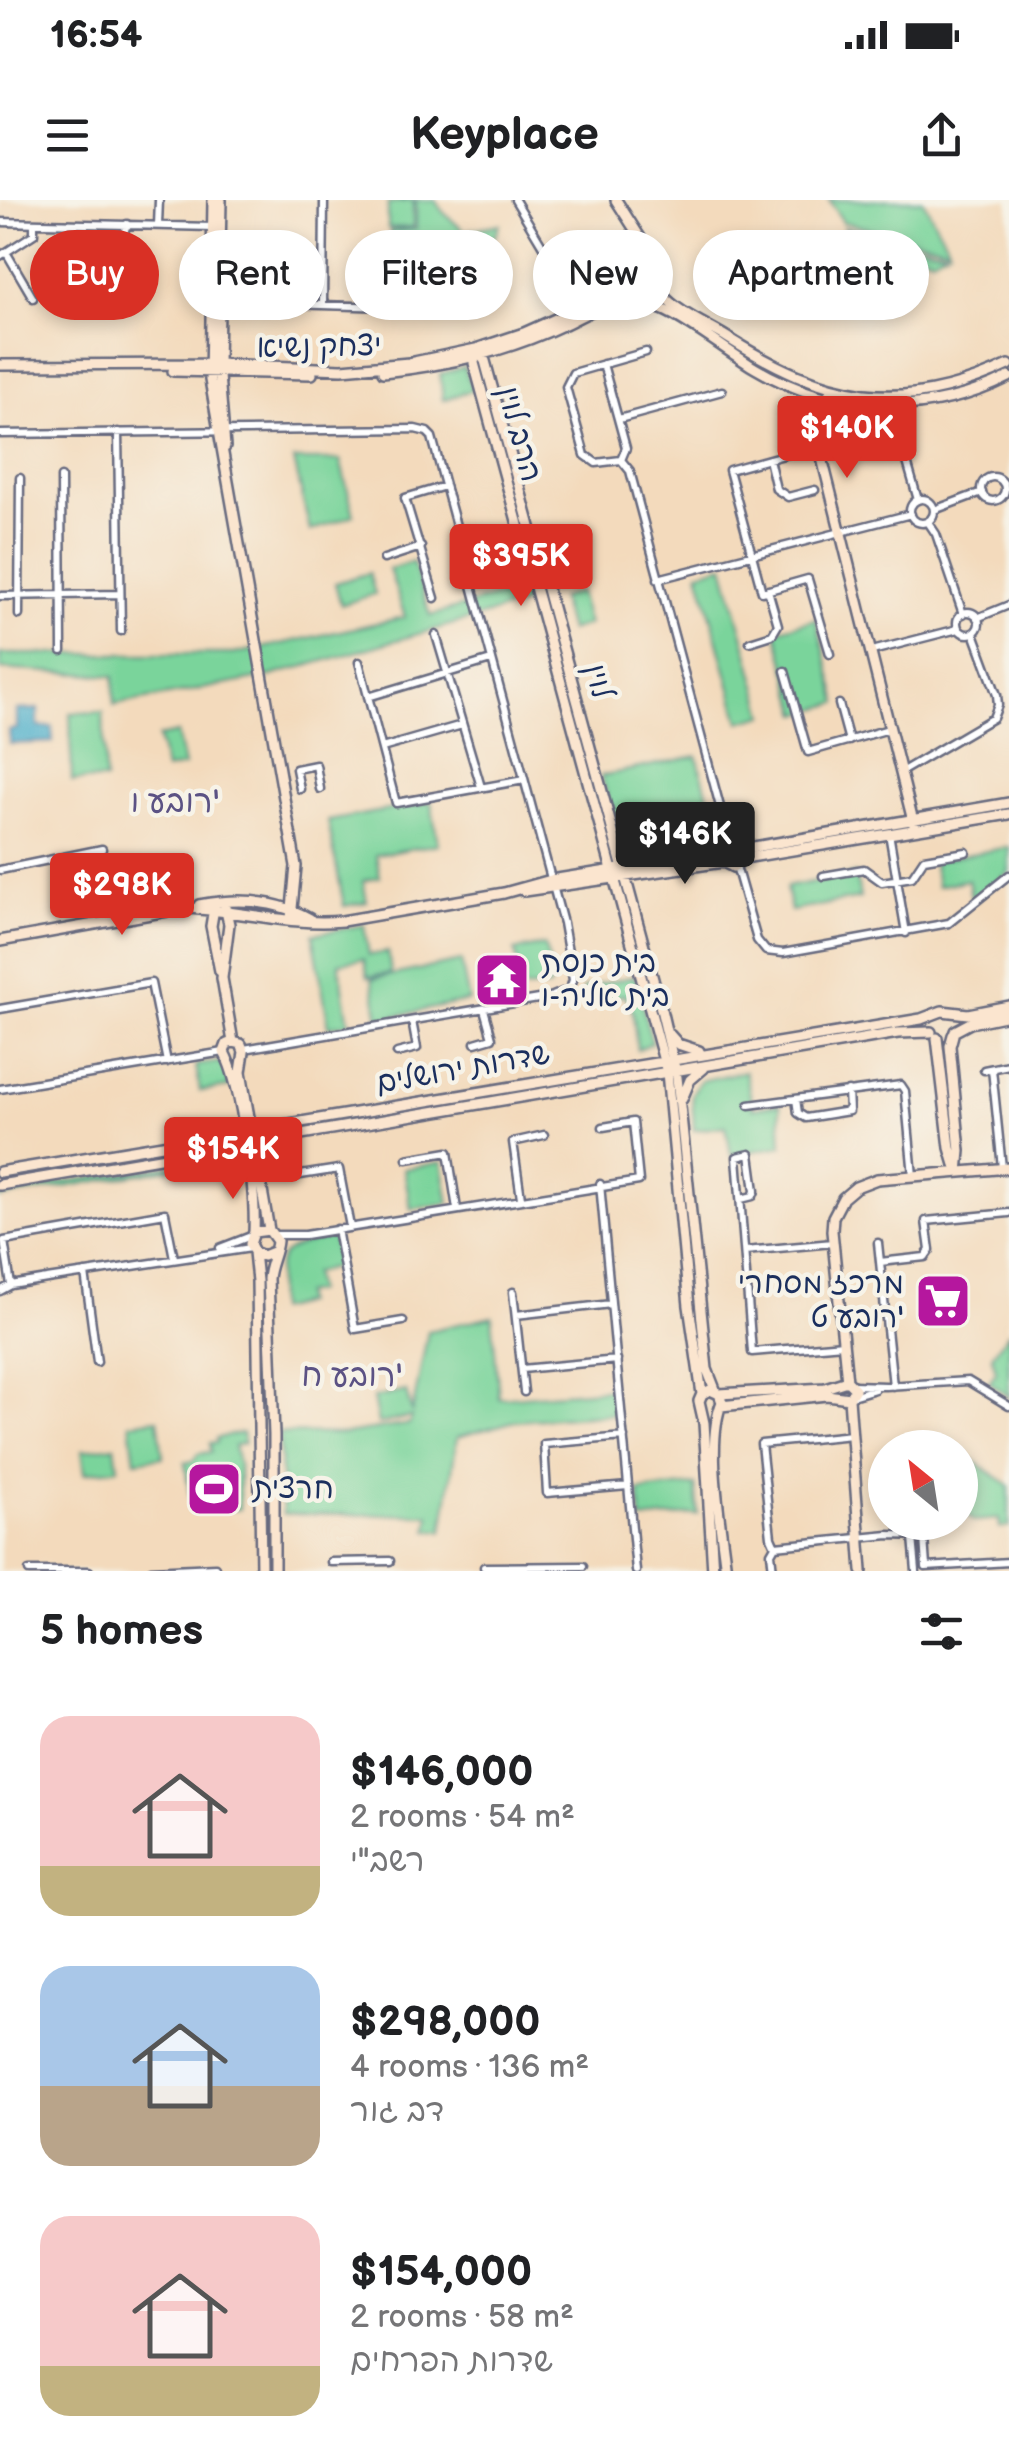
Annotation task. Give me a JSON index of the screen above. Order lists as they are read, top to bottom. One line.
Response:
{"streets":{"street":["יצחק נשיא","הרב לוין","לוין","שדרות ירושלים"]},"crossings":[["יצחק נשיא","הרב לוין"],["הרב לוין","לוין"]],"districts":["רובע ו'","רובע ח'"],"places":{"temple":["בית כנסת בית אליה-ו"],"supermarket":["מרכז מסחרי רובע ט'"],"sports":["חרצית"]},"north":"top left","page":{"status":"16:54","header":"Keyplace","chip":["Buy","Rent","Filters","New","Apartment"],"price":["$140K","$395K","$146K","$298K","$154K"],"heading":"5 homes","list":[{"name":"$146,000","note":"2 rooms · 54 m² · רשב\"י"},{"name":"$298,000","note":"4 rooms · 136 m² · דב גור"},{"name":"$154,000","note":"2 rooms · 58 m² · שדרות הפרחים"}]}}
